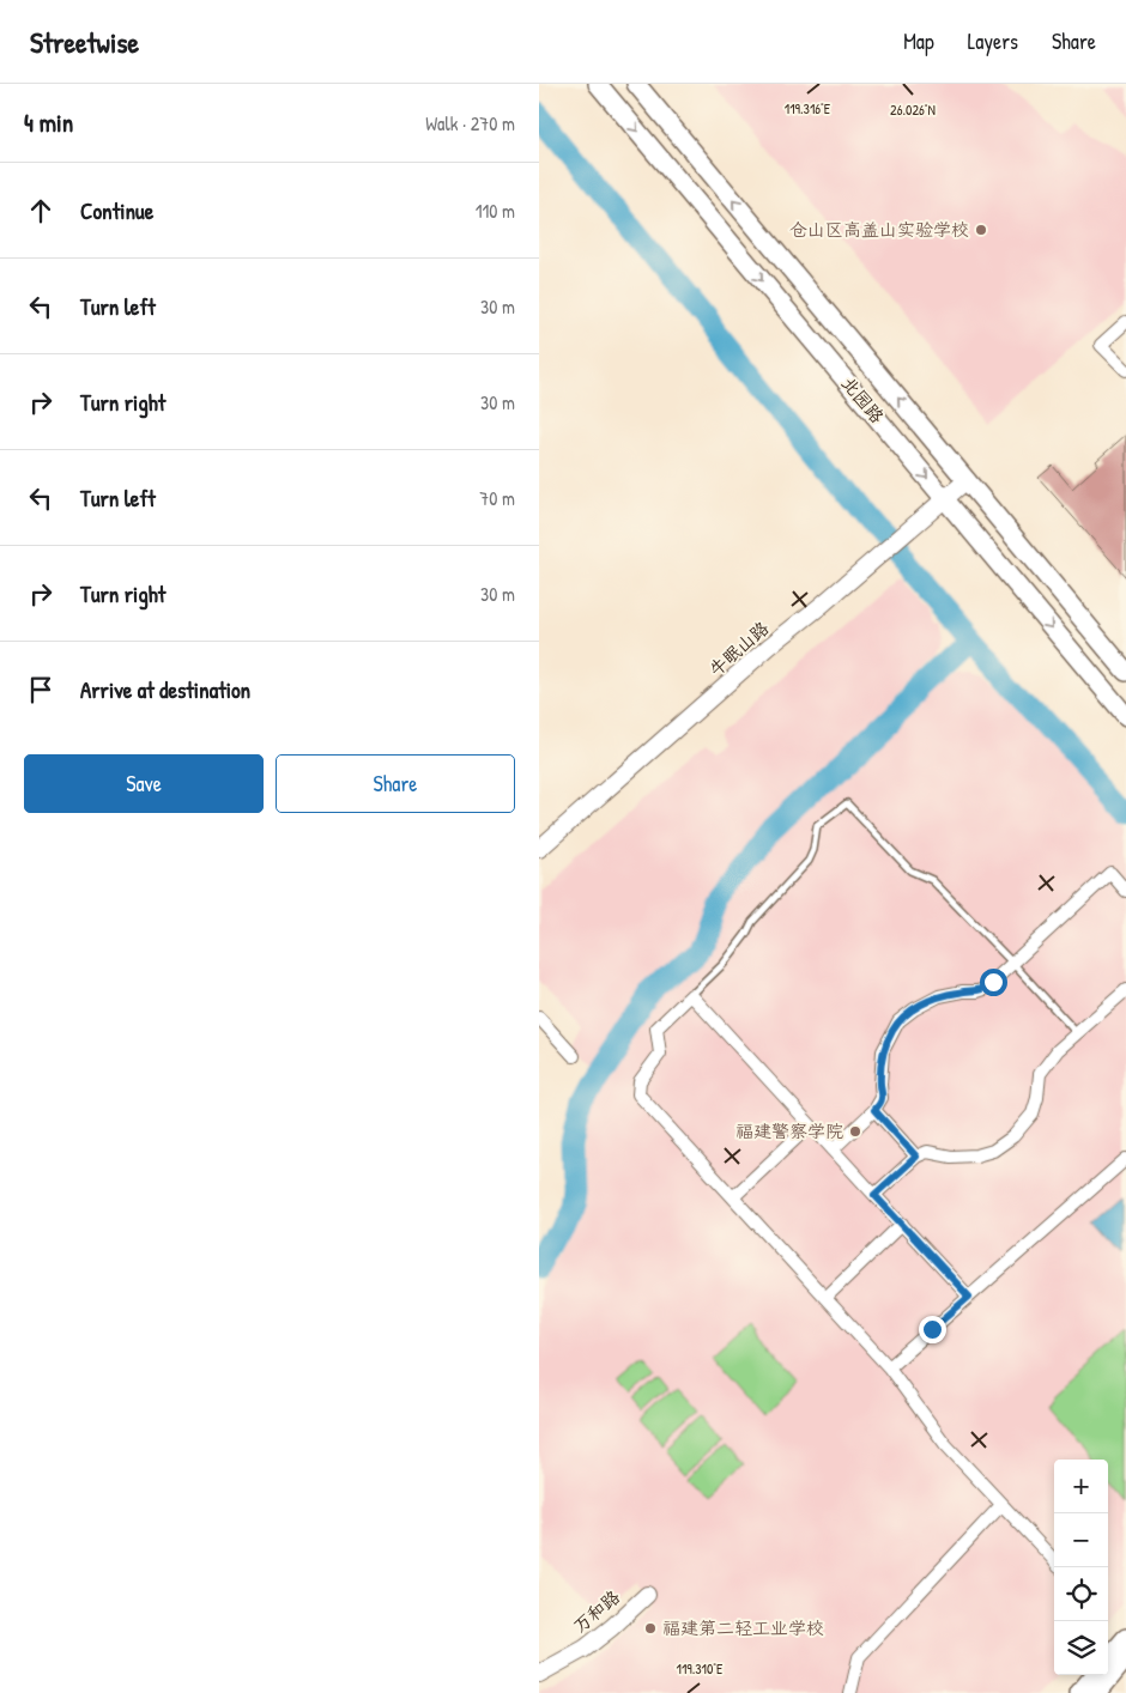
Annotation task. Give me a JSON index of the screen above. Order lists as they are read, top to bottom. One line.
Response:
{"streets":{"main road":["北园路"],"street":["牛眠山路","万和路"]},"crossings":[["北园路","牛眠山路"]],"places":["仓山区高盖山实验学校","福建警察学院","福建第二轻工业学校"],"page":{"header":"Streetwise","nav":["Map","Layers","Share"],"heading":["4 min","Walk · 270 m"],"list":[["Continue","110 m"],["Turn left","30 m"],["Turn right","30 m"],["Turn left","70 m"],["Turn right","30 m"],"Arrive at destination"],"buttons":["Save","Share"],"map_buttons":["+","−"]},"coordinates":["119.316°E","26.026°N","119.310°E"]}
